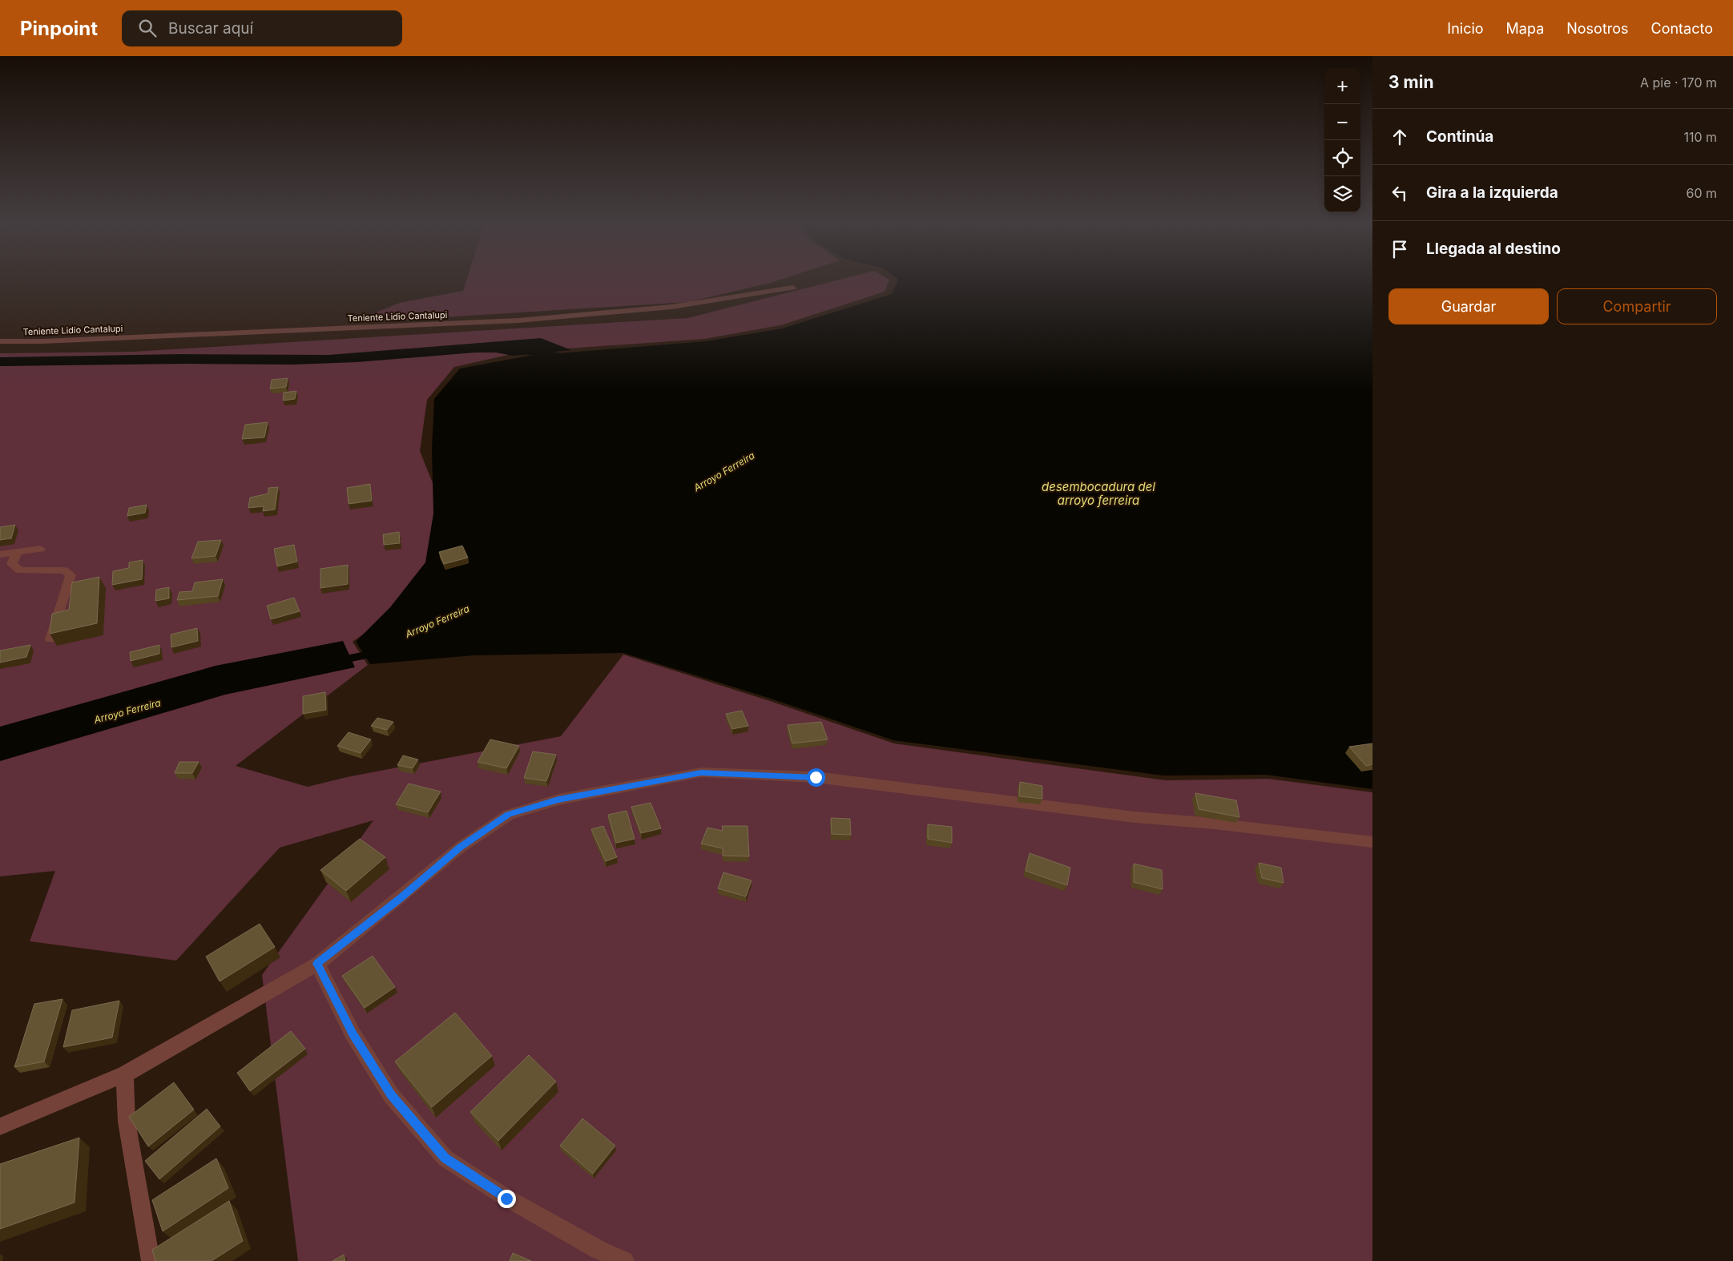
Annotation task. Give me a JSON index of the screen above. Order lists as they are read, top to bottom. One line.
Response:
{"streets":{"street":["Teniente Lidio Cantalupi"]},"water":["Arroyo Ferreira","desembocadura del arroyo ferreira"],"page":{"header":"Pinpoint","search":"Buscar aquí","nav":["Inicio","Mapa","Nosotros","Contacto"],"heading":["3 min","A pie · 170 m"],"map_buttons":["+","−"],"list":[["Continúa","110 m"],["Gira a la izquierda","60 m"],"Llegada al destino"],"buttons":["Guardar","Compartir"]}}
